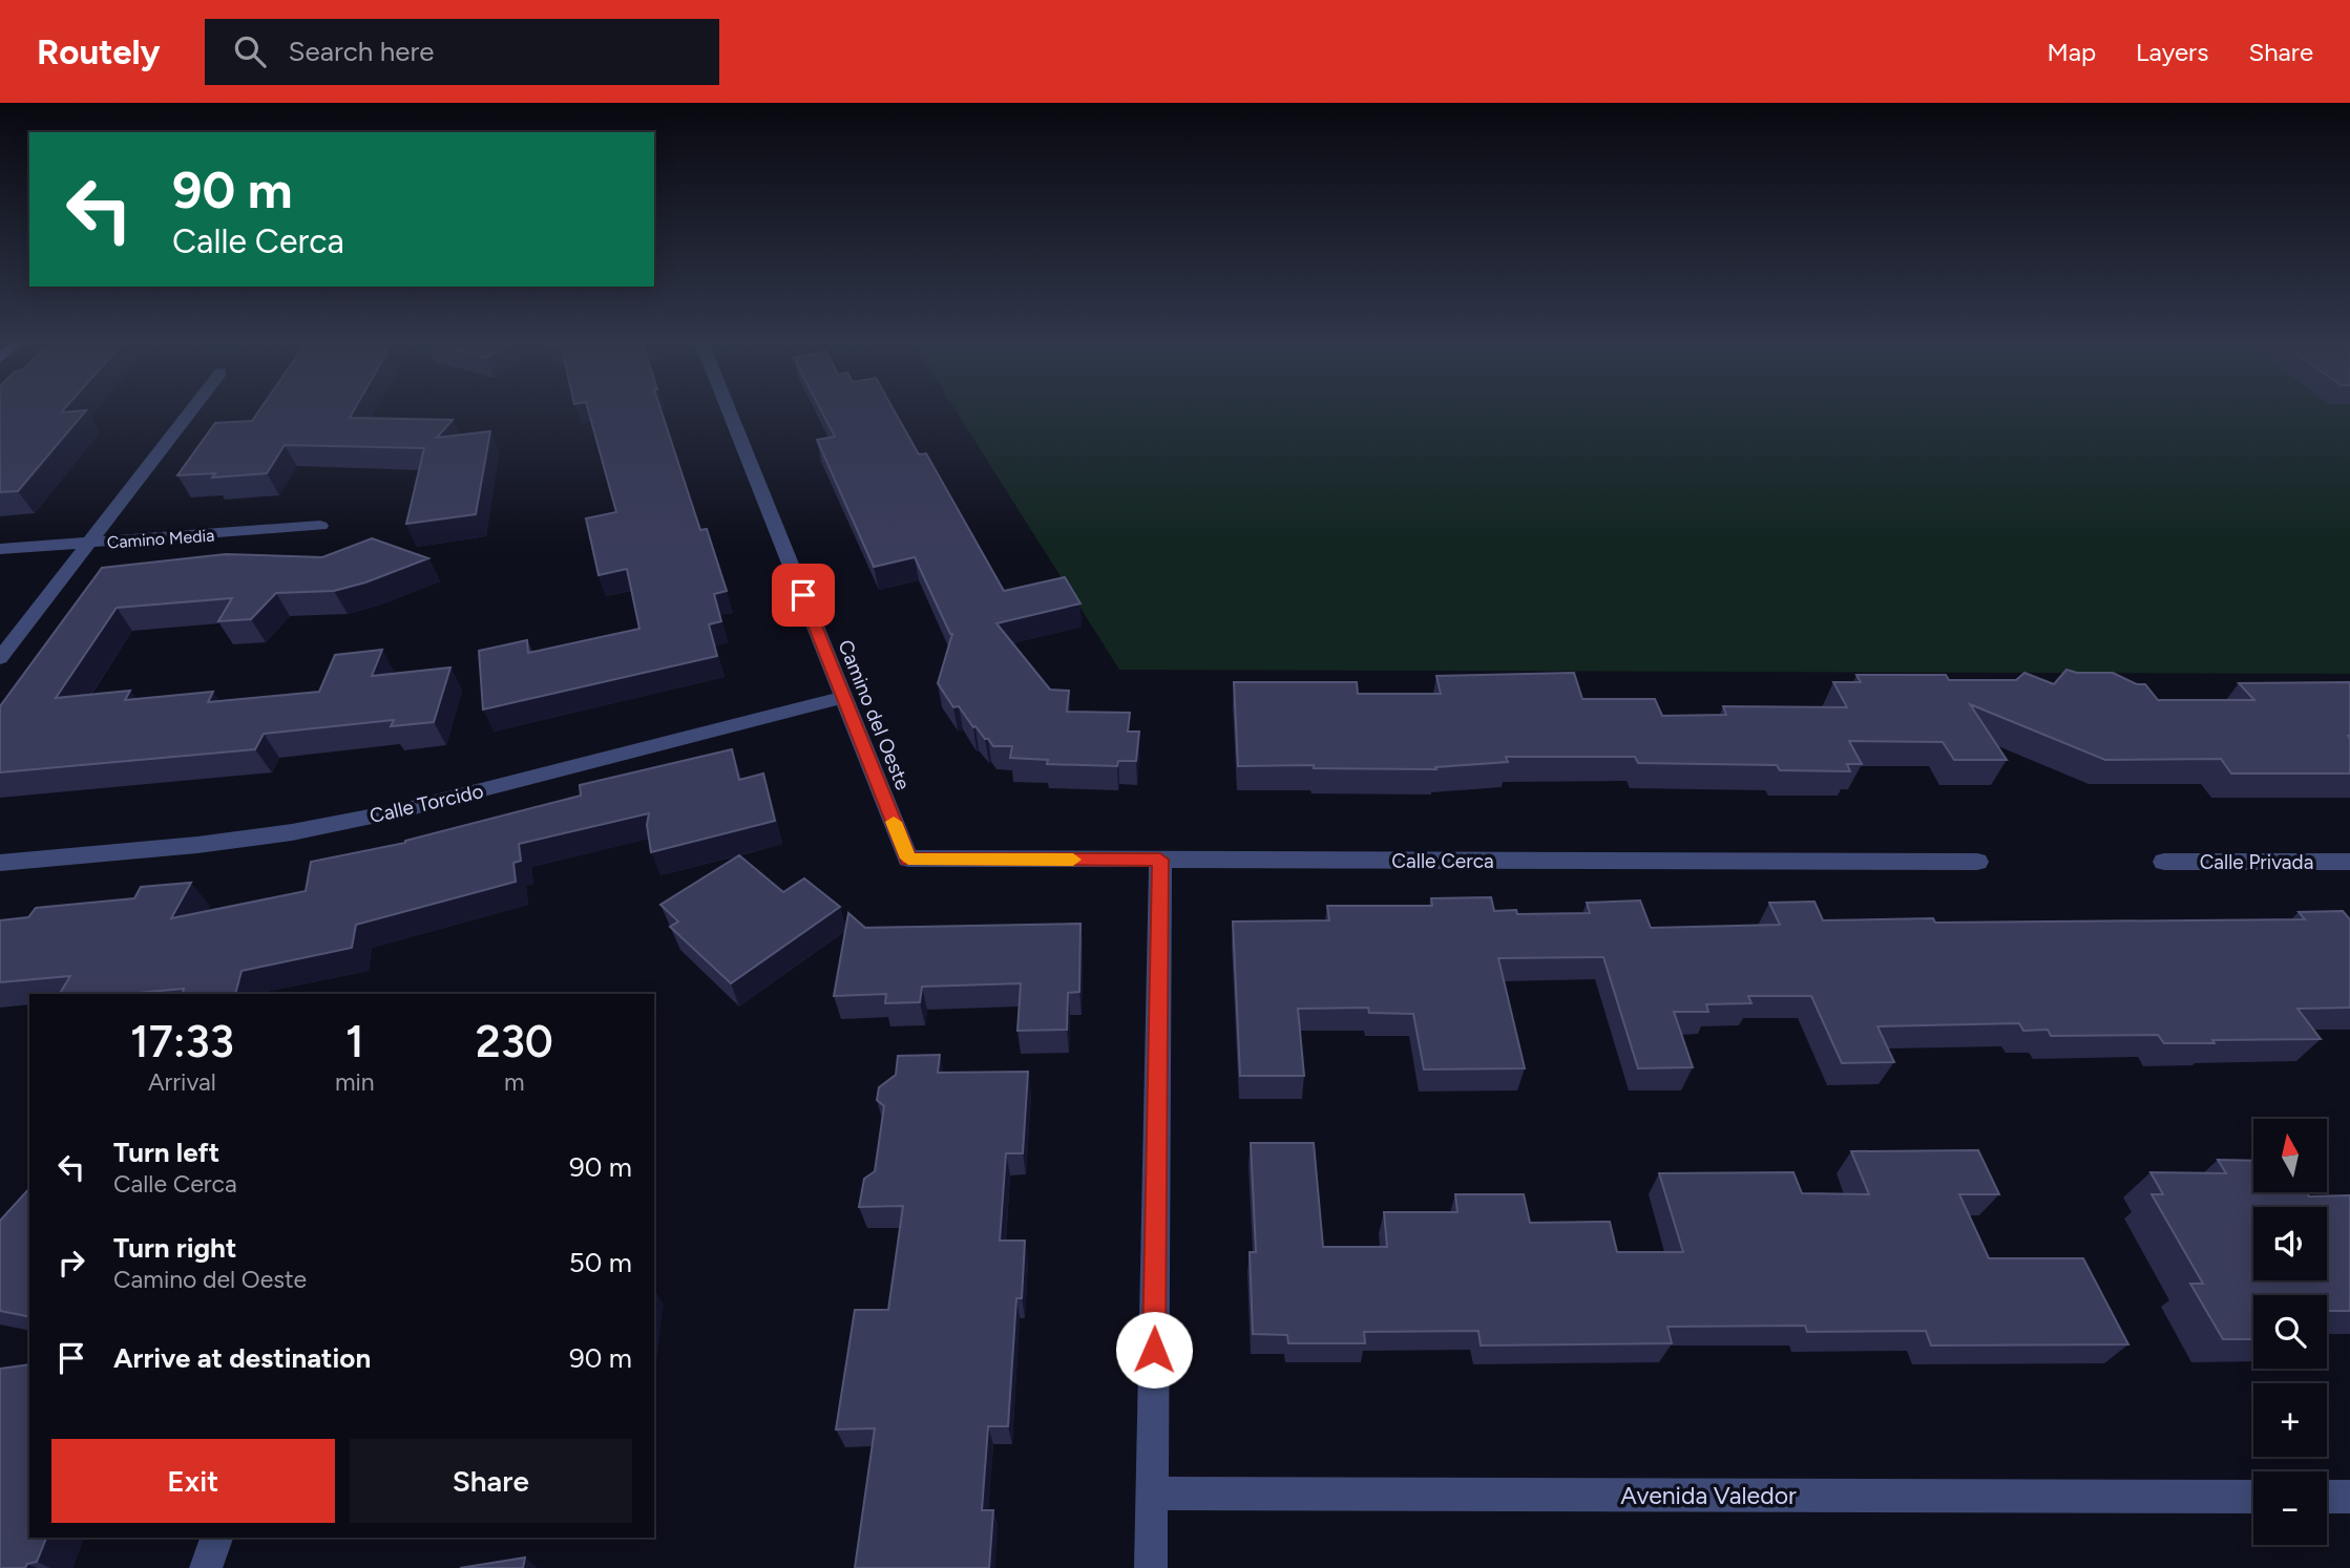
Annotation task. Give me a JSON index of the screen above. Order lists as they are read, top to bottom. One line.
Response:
{"streets":{"street":["Camino Media","Camino del Oeste","Calle Torcido","Calle Cerca","Calle Privada","Avenida Valedor"]},"crossings":[["Camino del Oeste","Calle Torcido"],["Camino del Oeste","Calle Cerca"]],"north":"top","page":{"header":"Routely","search":"Search here","nav":["Map","Layers","Share"],"turn":["90 m","Calle Cerca"],"eta":["17:33","Arrival","1","min","230","m"],"map_buttons":["+","−"],"list":[{"name":"Turn left","note":"Calle Cerca","value":"90 m"},{"name":"Turn right","note":"Camino del Oeste","value":"50 m"},{"name":"Arrive at destination","value":"90 m"}],"buttons":["Exit","Share"]}}
